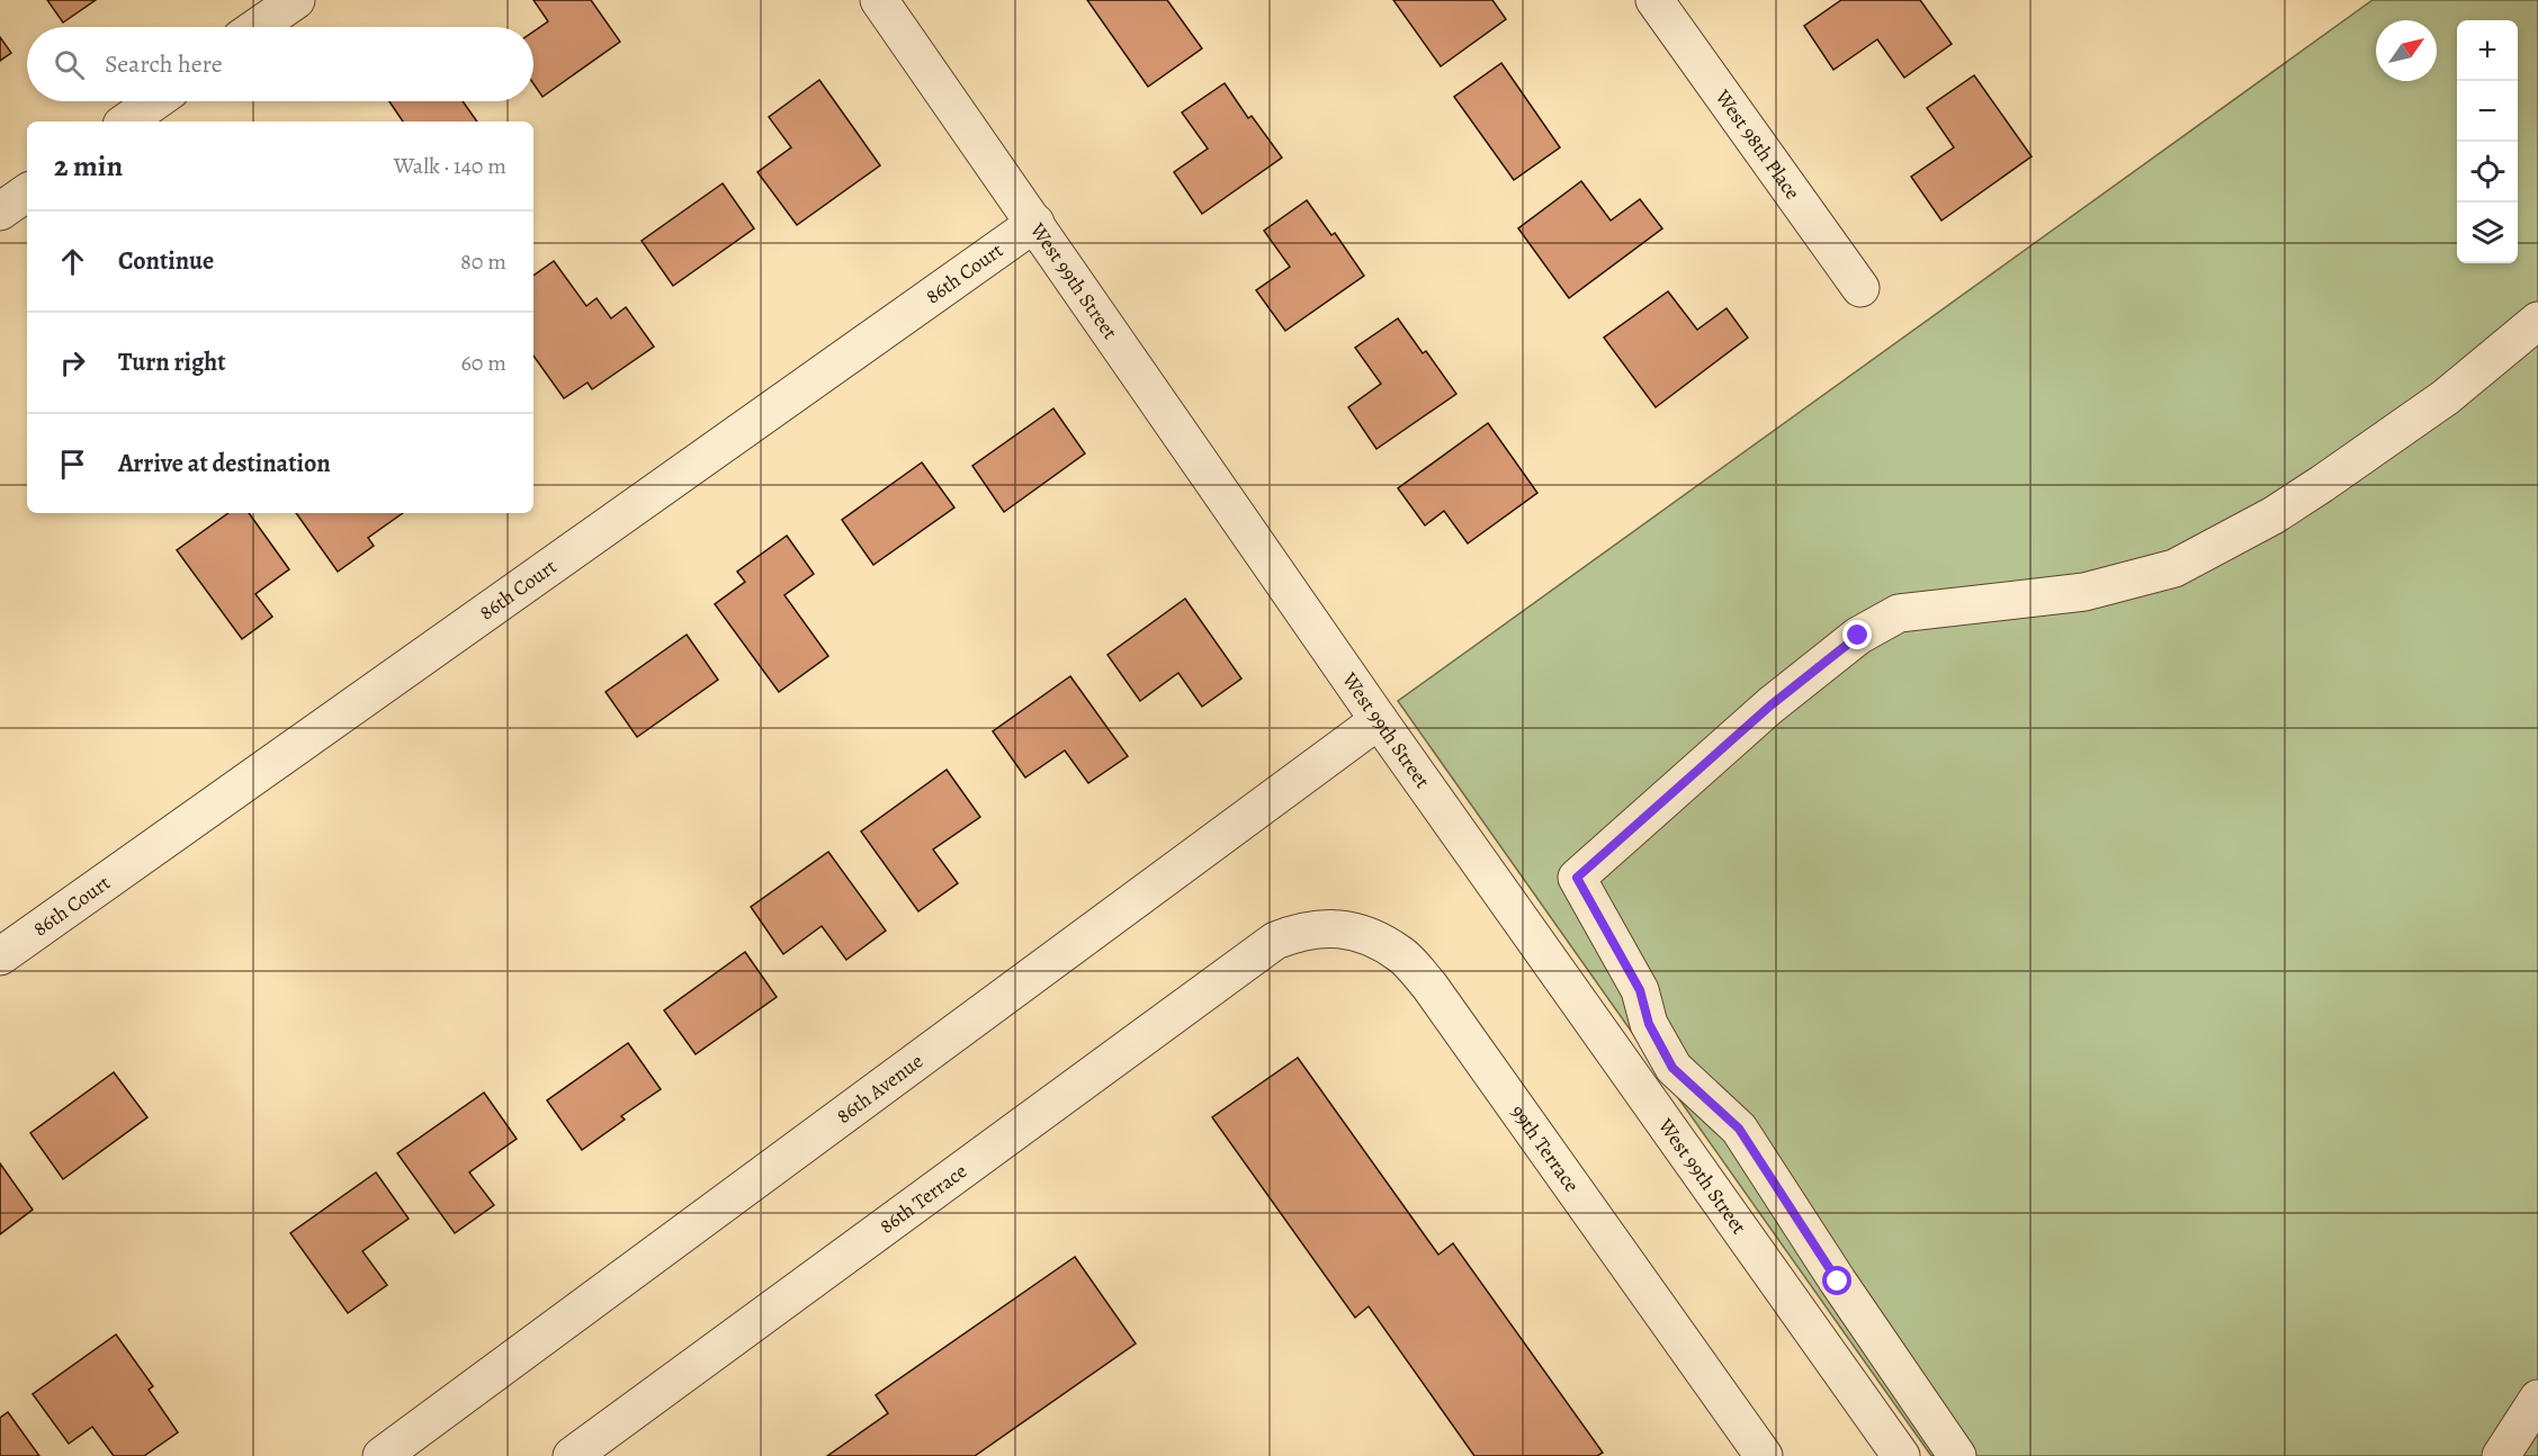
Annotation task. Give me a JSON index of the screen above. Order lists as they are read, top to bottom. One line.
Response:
{"streets":{"street":["West 98th Place","86th Court","West 99th Street","86th Avenue","99th Terrace","86th Terrace"]},"crossings":[["86th Court","West 99th Street"],["West 99th Street","86th Avenue"],["99th Terrace","86th Terrace"]],"north":"top right","page":{"map_buttons":["+","−"],"search":"Search here","heading":["2 min","Walk · 140 m"],"list":[["Continue","80 m"],["Turn right","60 m"],"Arrive at destination"]}}
